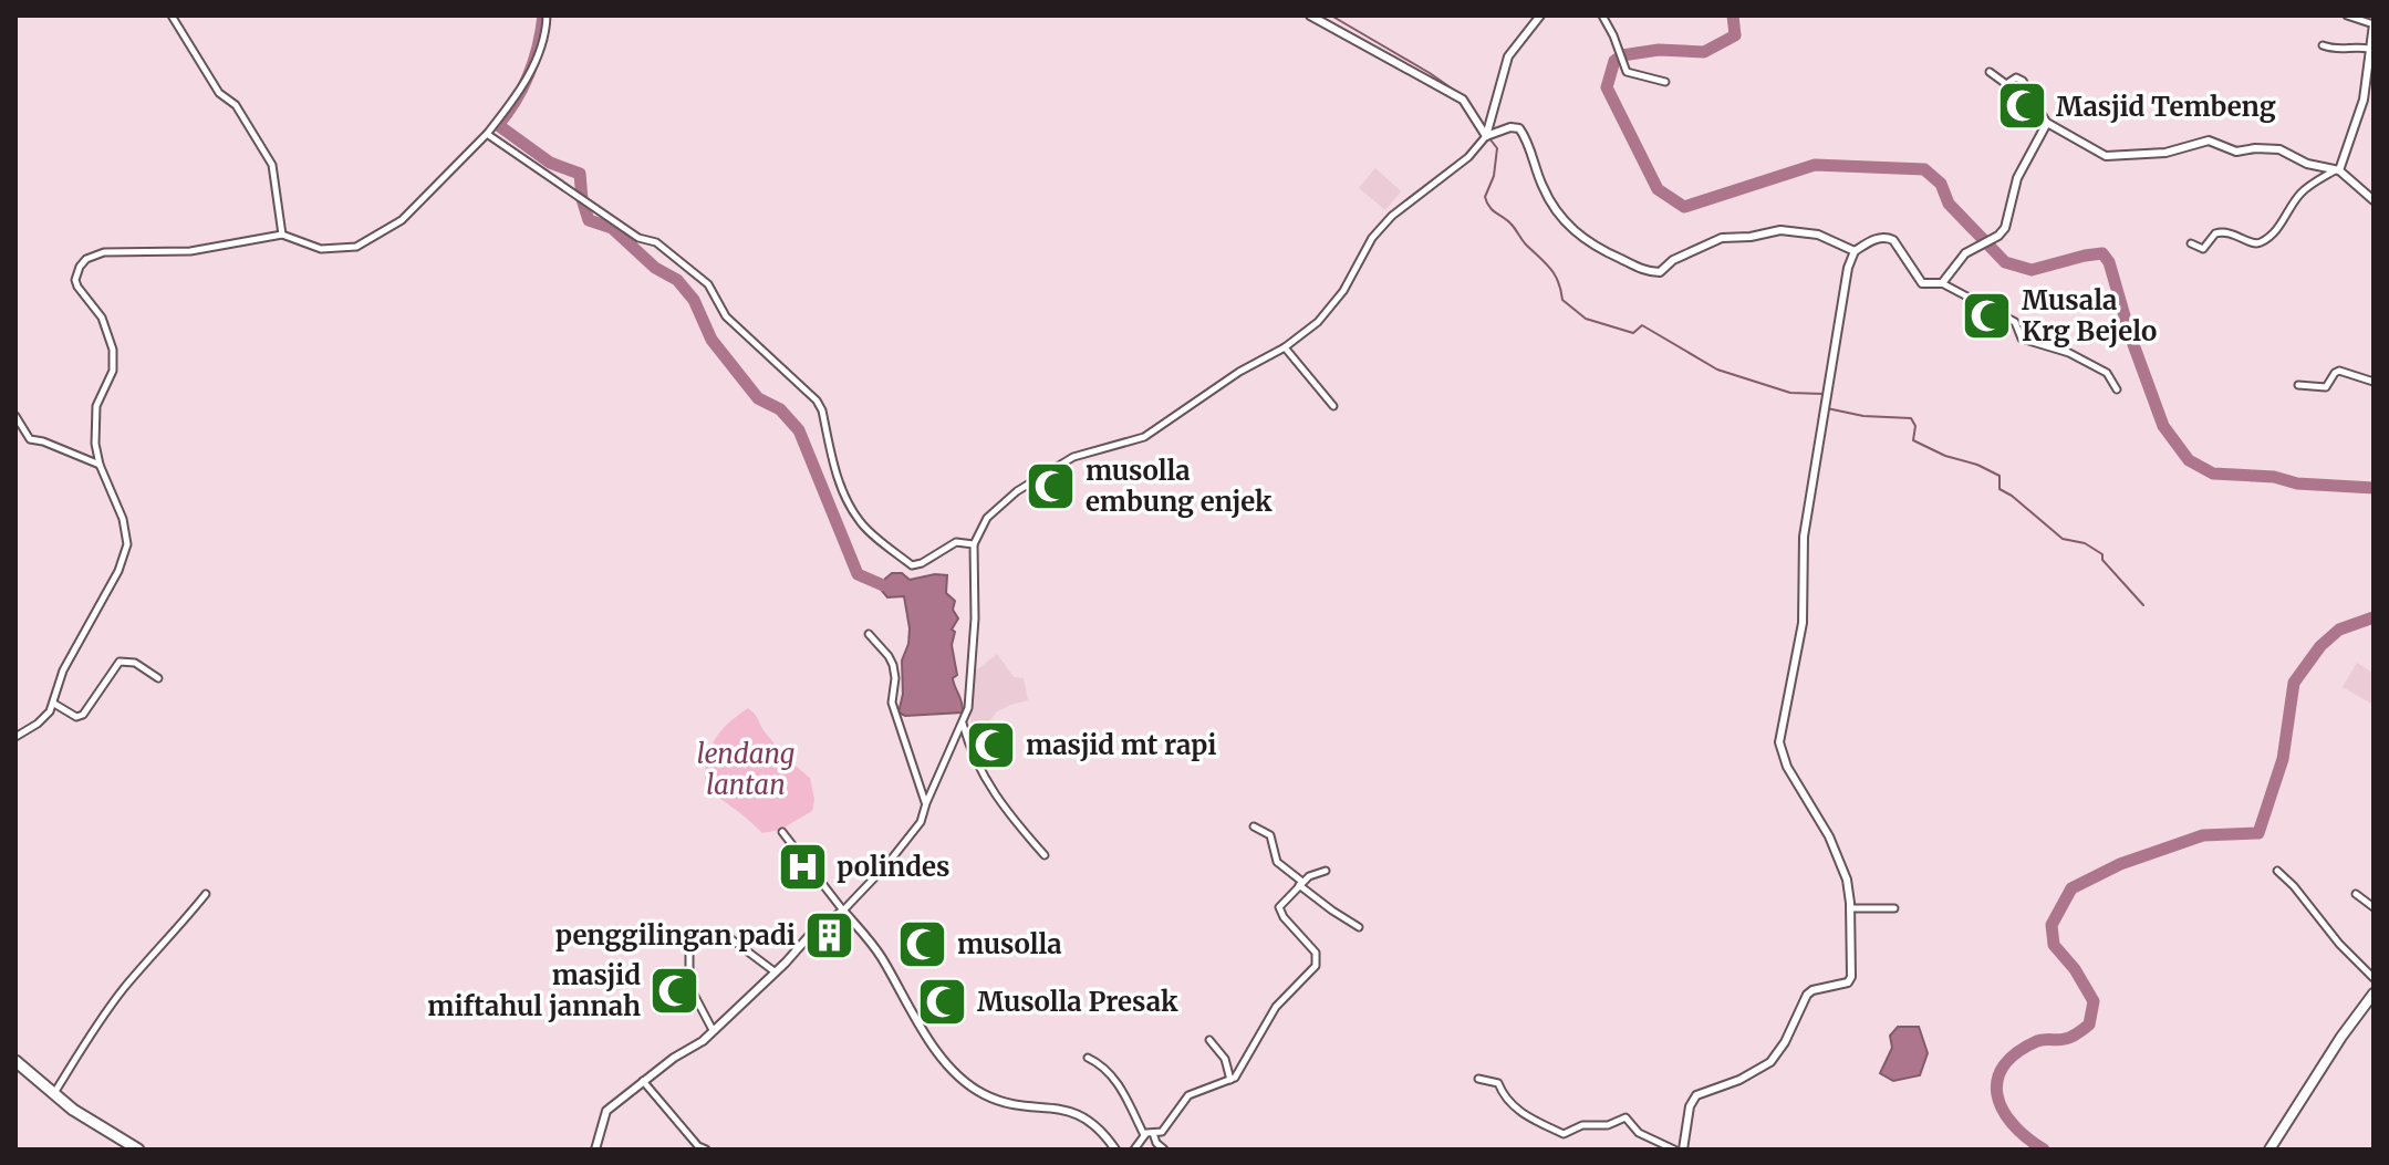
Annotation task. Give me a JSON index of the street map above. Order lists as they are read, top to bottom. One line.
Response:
{"parks":["lendang lantan"],"places":{"mosque":["Masjid Tembeng","Musala Krg Bejelo","musolla embung enjek","masjid mt rapi","musolla","masjid miftahul jannah","Musolla Presak"],"hospital":["polindes"],"building":["penggilingan padi"]}}
